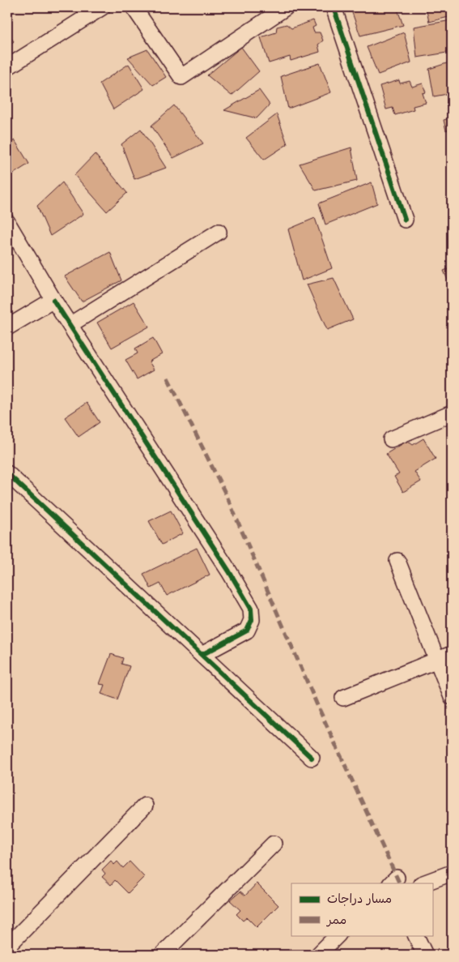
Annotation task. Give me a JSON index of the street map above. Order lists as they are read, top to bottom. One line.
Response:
{"legend":["مسار دراجات","ممر"]}
